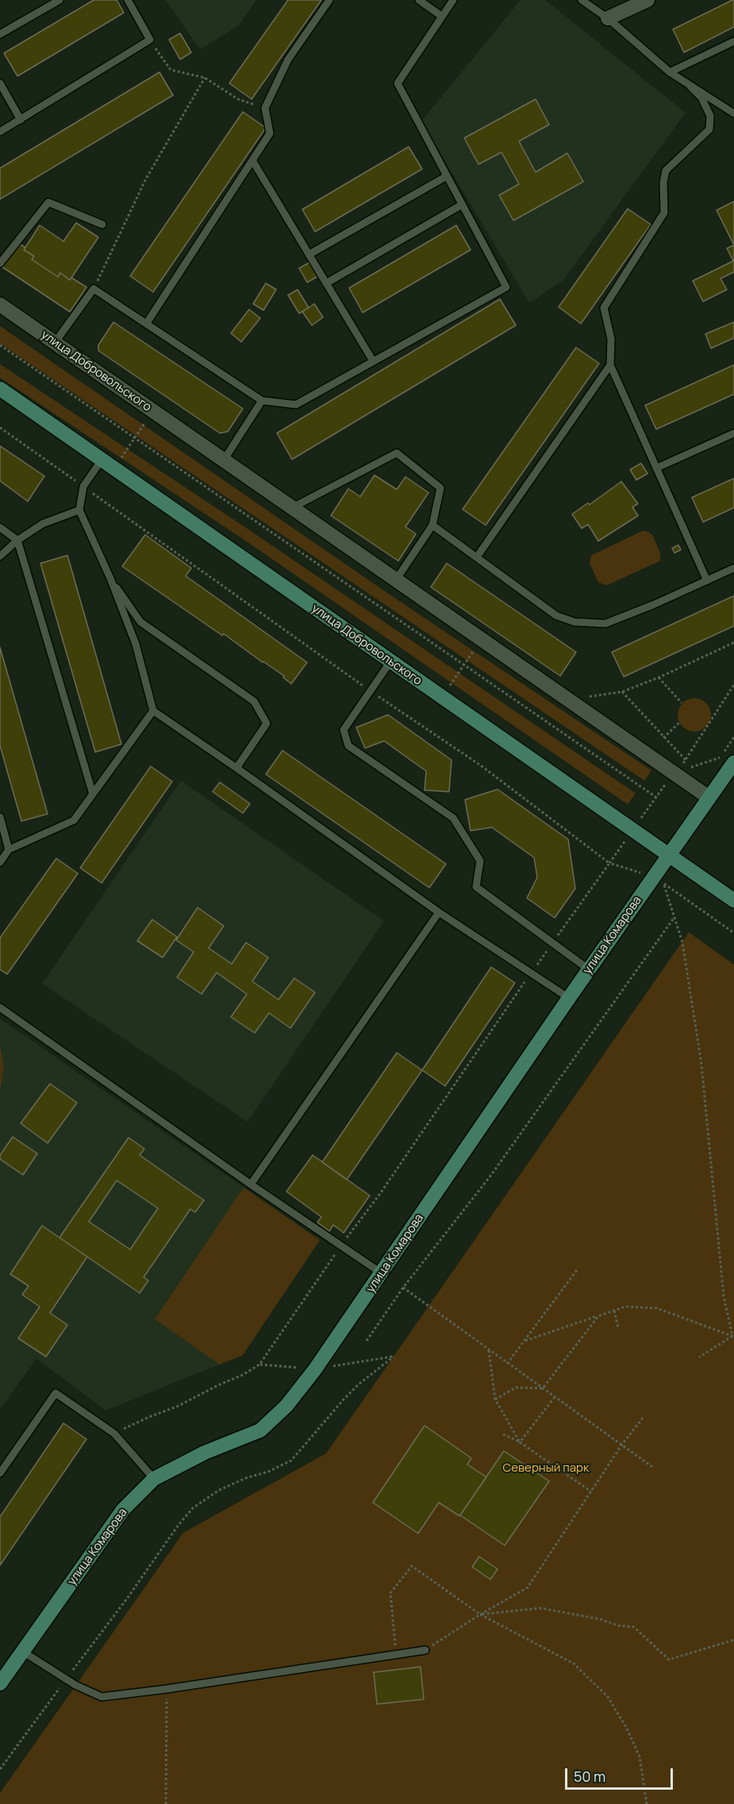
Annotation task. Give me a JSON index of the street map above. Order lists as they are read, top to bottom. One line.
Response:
{"streets":{"street":["улица Добровольского","улица Комарова"]},"crossings":[["улица Добровольского","улица Комарова"]],"parks":["Северный парк"],"scale_bar":"50 m"}
